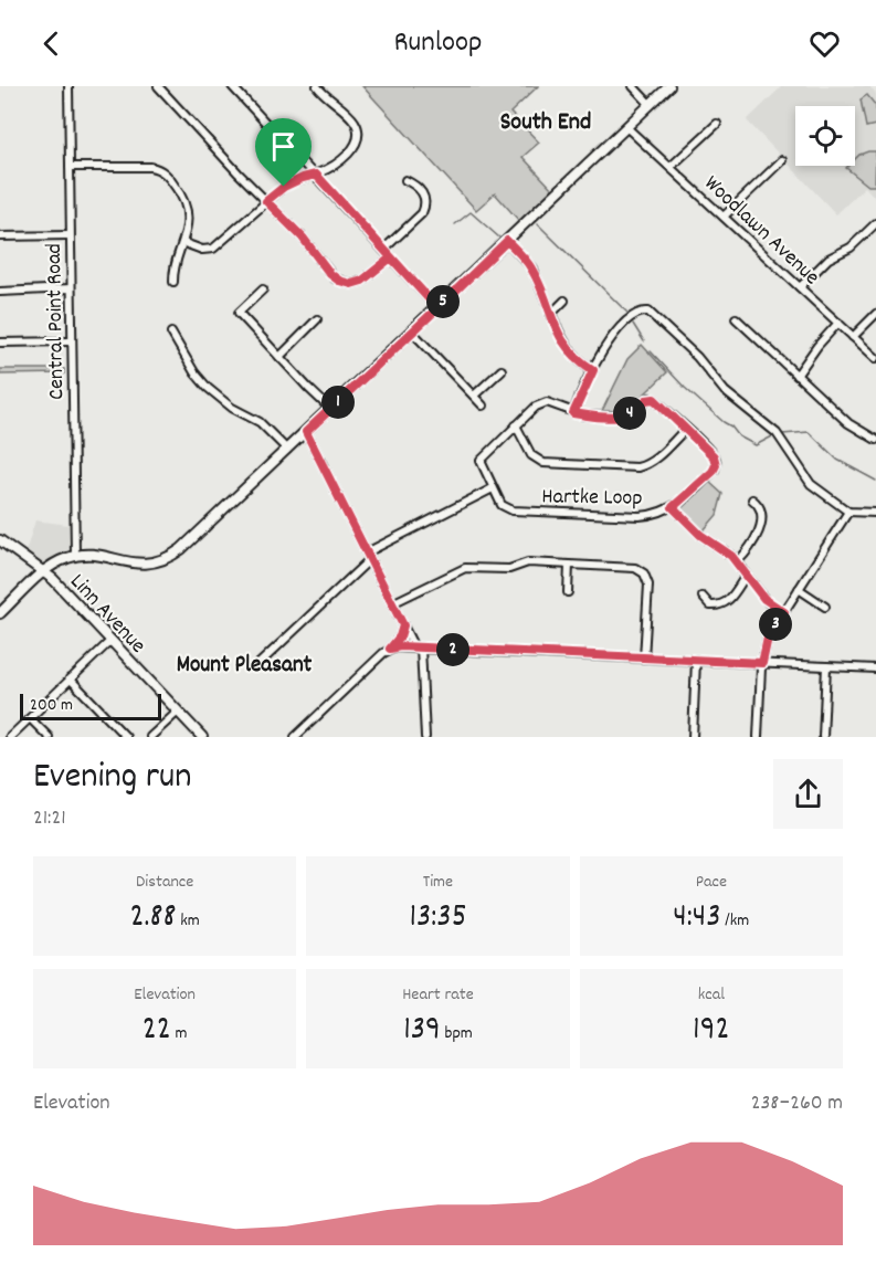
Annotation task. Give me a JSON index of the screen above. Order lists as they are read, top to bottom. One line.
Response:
{"streets":{"main road":["Linn Avenue"],"street":["Woodlawn Avenue","Central Point Road","Hartke Loop"]},"districts":["South End","Mount Pleasant"],"scale_bar":"200 m","page":{"header":"Runloop","pins":["5","1","4","3","2"],"scale":"200 m","heading":["Evening run","21:21"],"stats":[["Distance","2.88 km"],["Time","13:35"],["Pace","4:43 /km"],["Elevation","22 m"],["Heart rate","139 bpm"],["kcal","192"]],"chart":["Elevation","238–260 m"]}}
